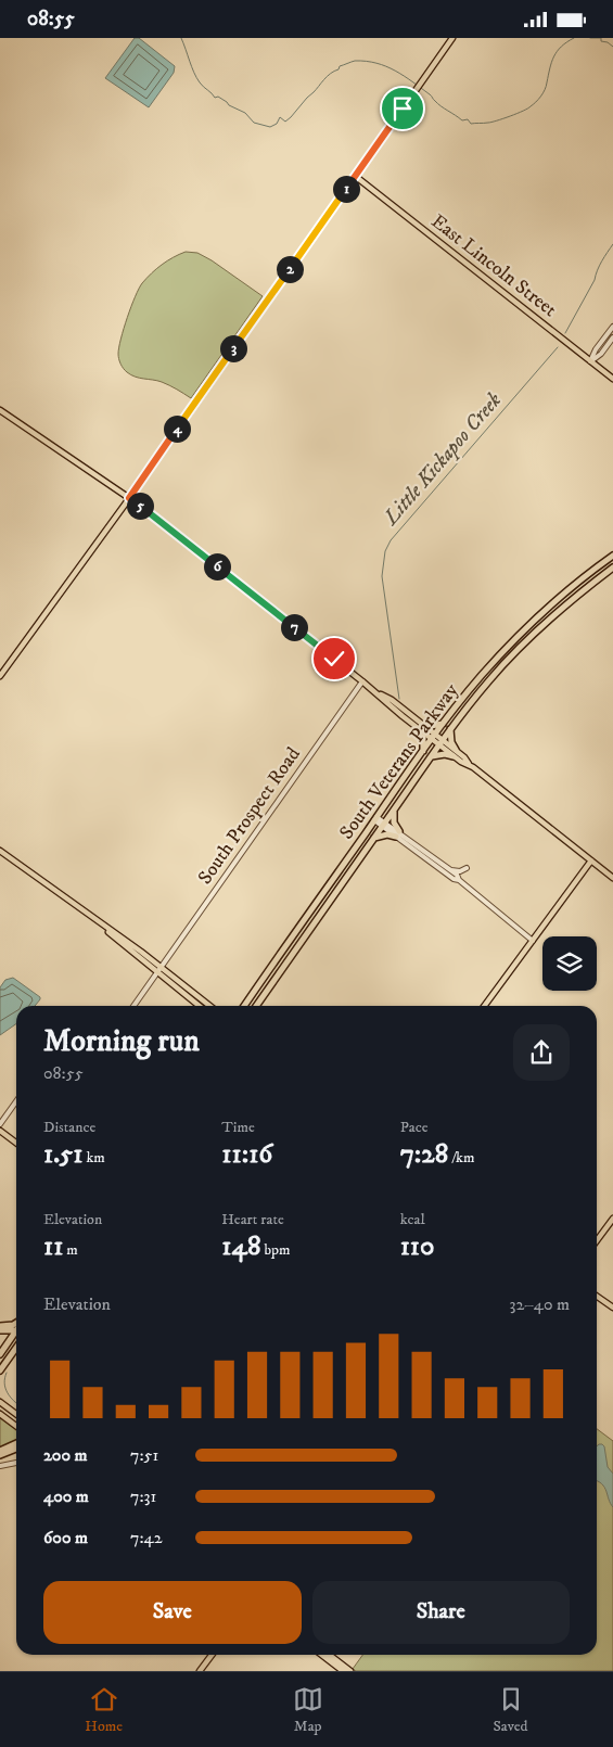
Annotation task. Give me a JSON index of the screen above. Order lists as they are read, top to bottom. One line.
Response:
{"streets":{"highway":["South Veterans Parkway"],"main road":["East Lincoln Street"],"street":["South Prospect Road"]},"water":["Little Kickapoo Creek"],"page":{"status":"08:55","pins":["1","2","3","4","5","6","7"],"heading":["Morning run","08:55"],"stats":[["Distance","1.51 km"],["Time","11:16"],["Pace","7:28 /km"],["Elevation","11 m"],["Heart rate","148 bpm"],["kcal","110"]],"chart":["Elevation","32–40 m"],"list":[{"name":"200 m","note":"7:51"},{"name":"400 m","note":"7:31"},{"name":"600 m","note":"7:42"}],"buttons":["Save","Share"],"tabs":["Home","Map","Saved"]}}
